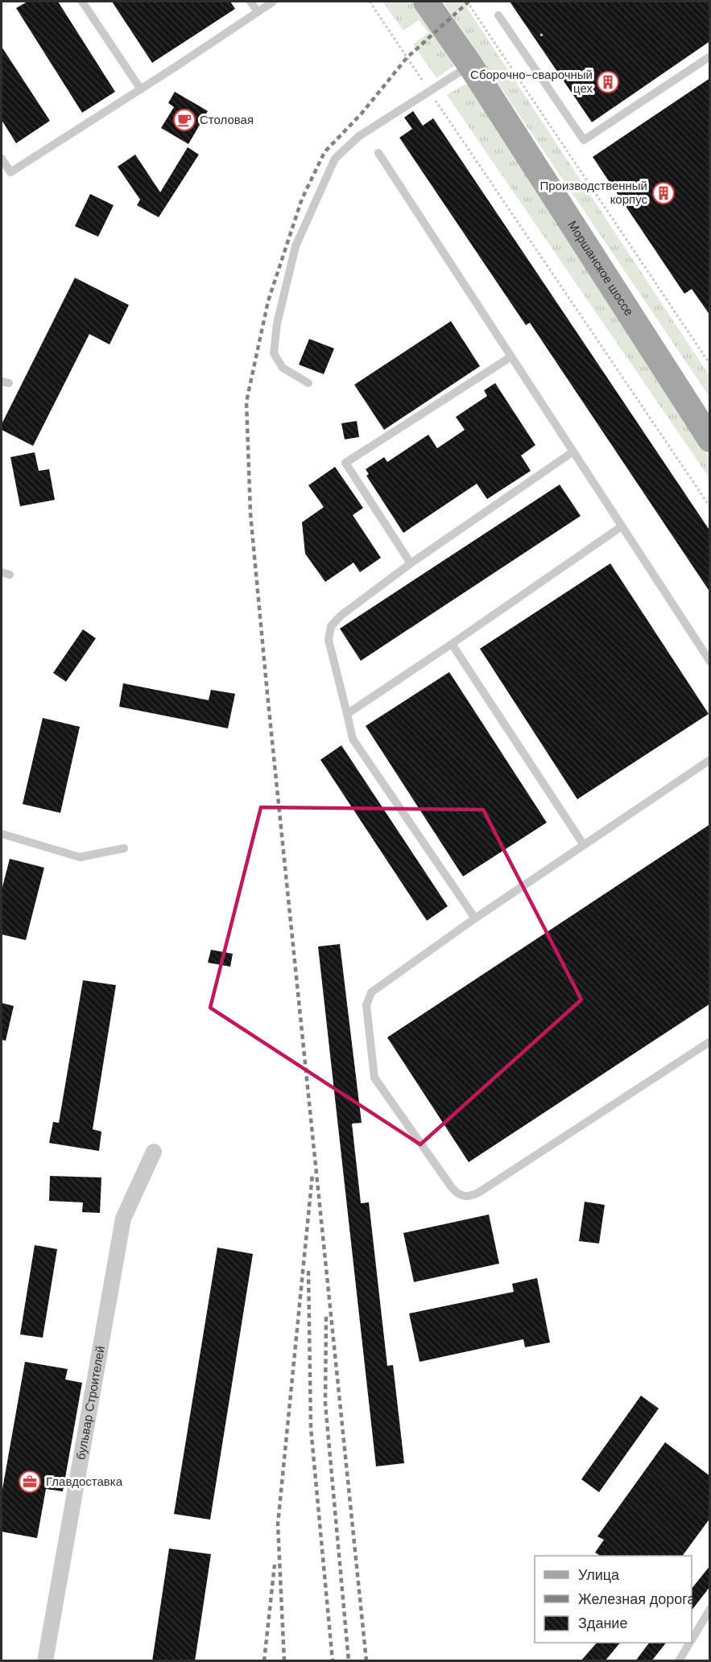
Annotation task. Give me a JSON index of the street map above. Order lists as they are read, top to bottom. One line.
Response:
{"streets":{"main road":["Моршанское шоссе"],"street":["бульвар Строителей"]},"places":{"building":["Сборочно-сварочный цех","Производственный корпус"],"cafe":["Столовая"],"office":["Главдоставка"]},"legend":["Улица","Железная дорога","Здание"]}
